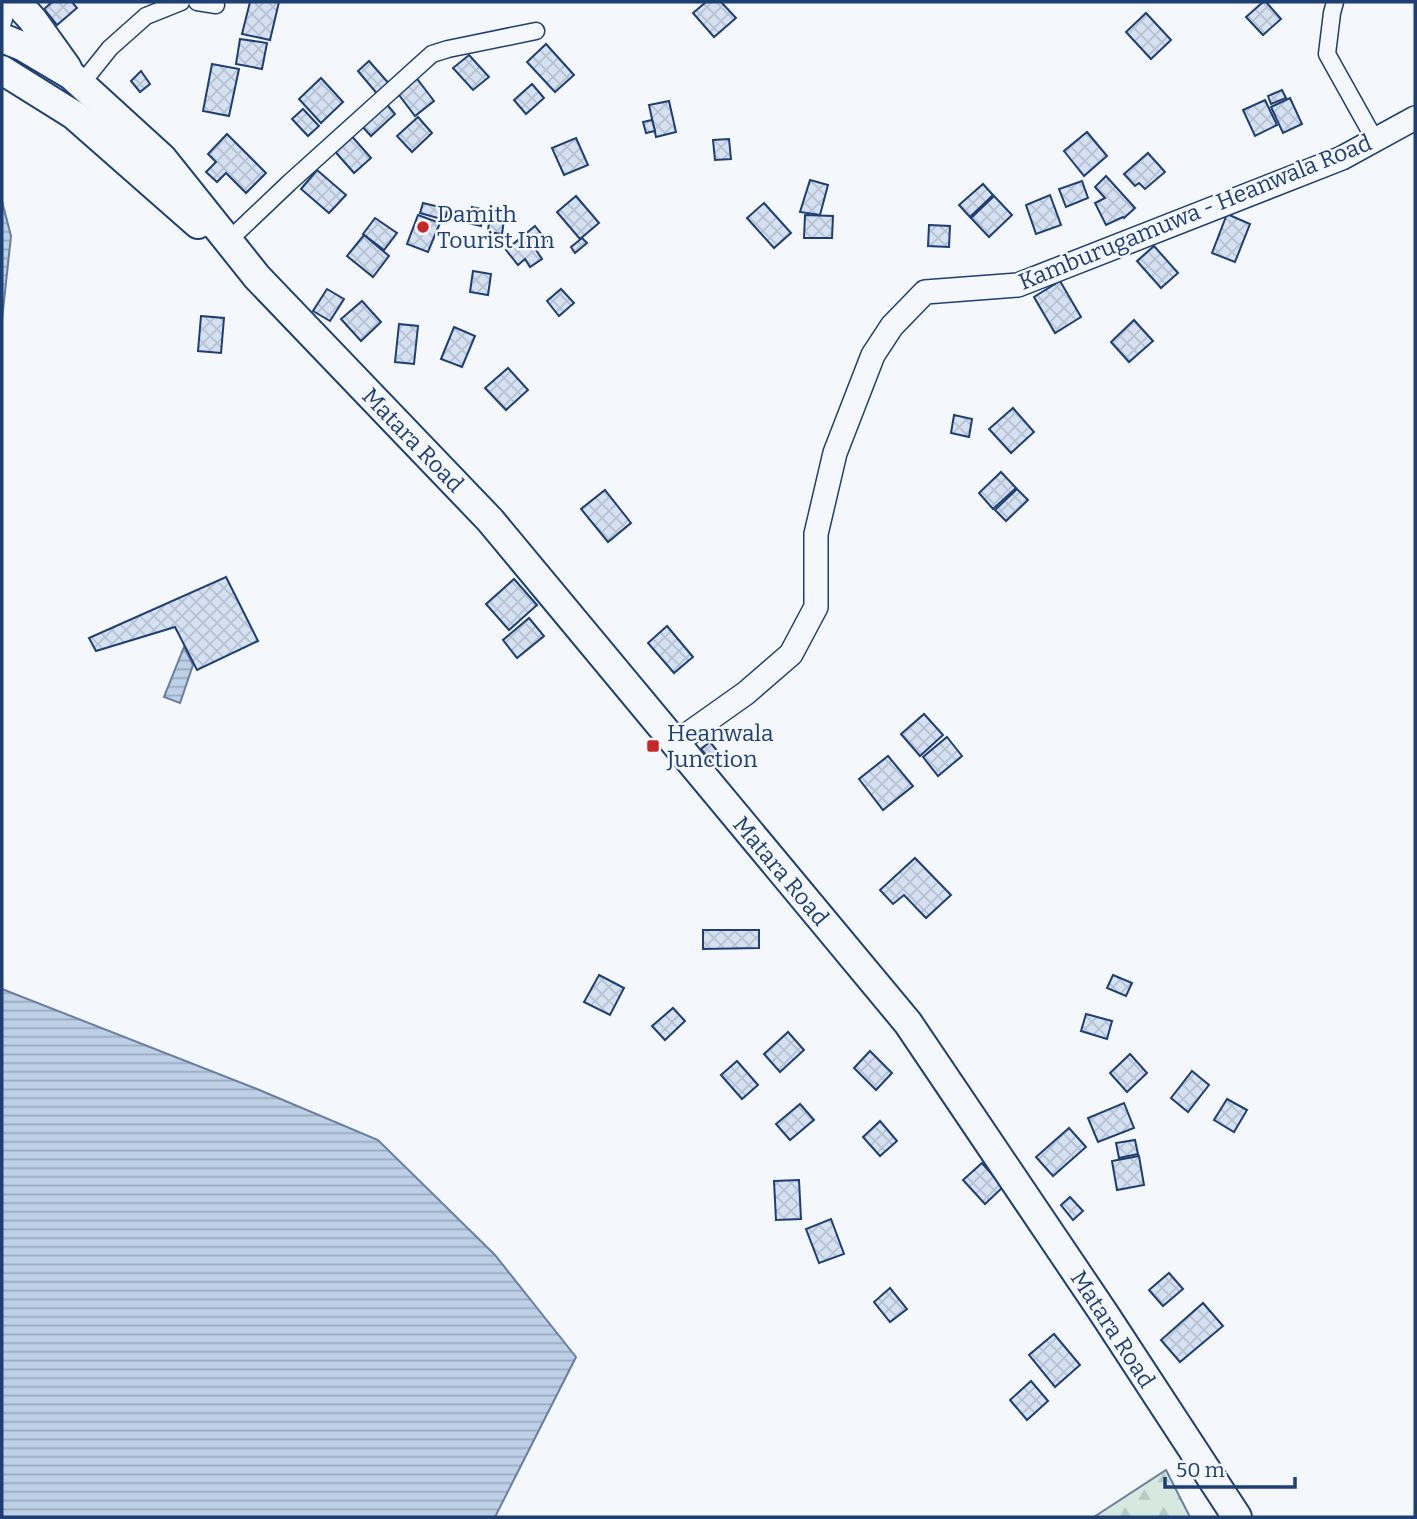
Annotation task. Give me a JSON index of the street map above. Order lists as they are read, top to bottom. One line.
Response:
{"streets":{"highway":["Matara Road"],"main road":["Kamburugamuwa - Heanwala Road"]},"crossings":[["Kamburugamuwa - Heanwala Road","Matara Road"]],"places":{"other":["Damith Tourist Inn"],"transit":["Heanwala Junction"]},"scale_bar":"50 m"}
